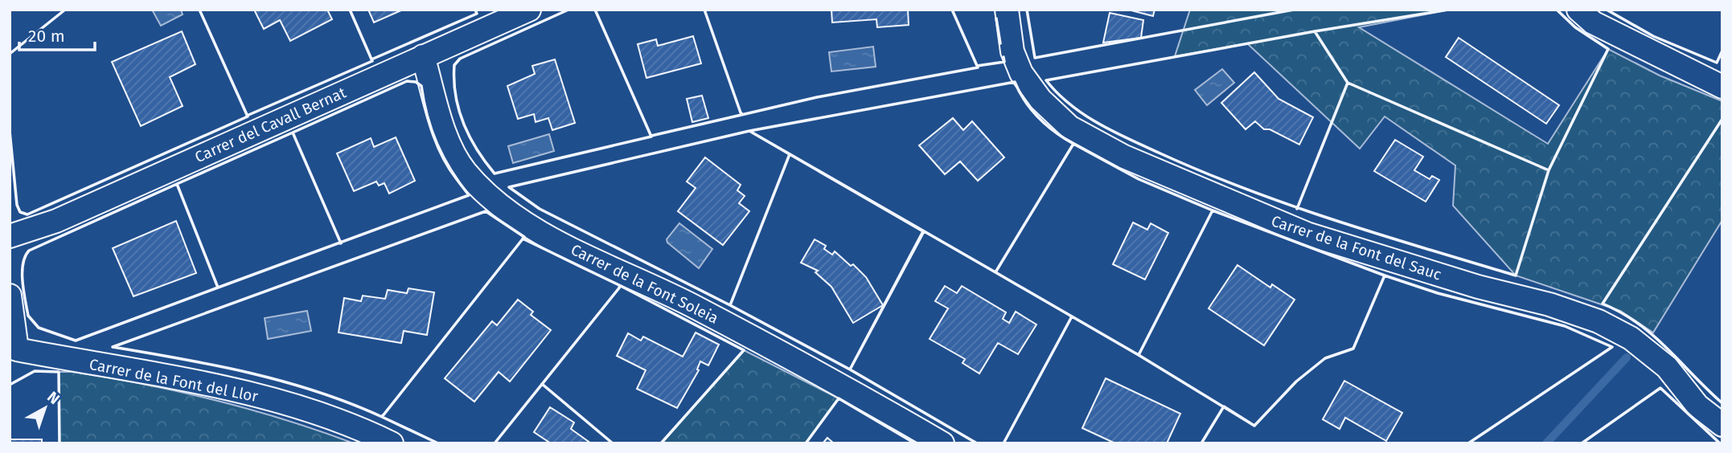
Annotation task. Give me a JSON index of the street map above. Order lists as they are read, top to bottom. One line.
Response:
{"streets":{"street":["Carrer del Cavall Bernat","Carrer de la Font del Sauc","Carrer de la Font Soleia","Carrer de la Font del Llor"]},"crossings":[["Carrer del Cavall Bernat","Carrer de la Font Soleia"]],"scale_bar":"20 m","north":"top right"}
